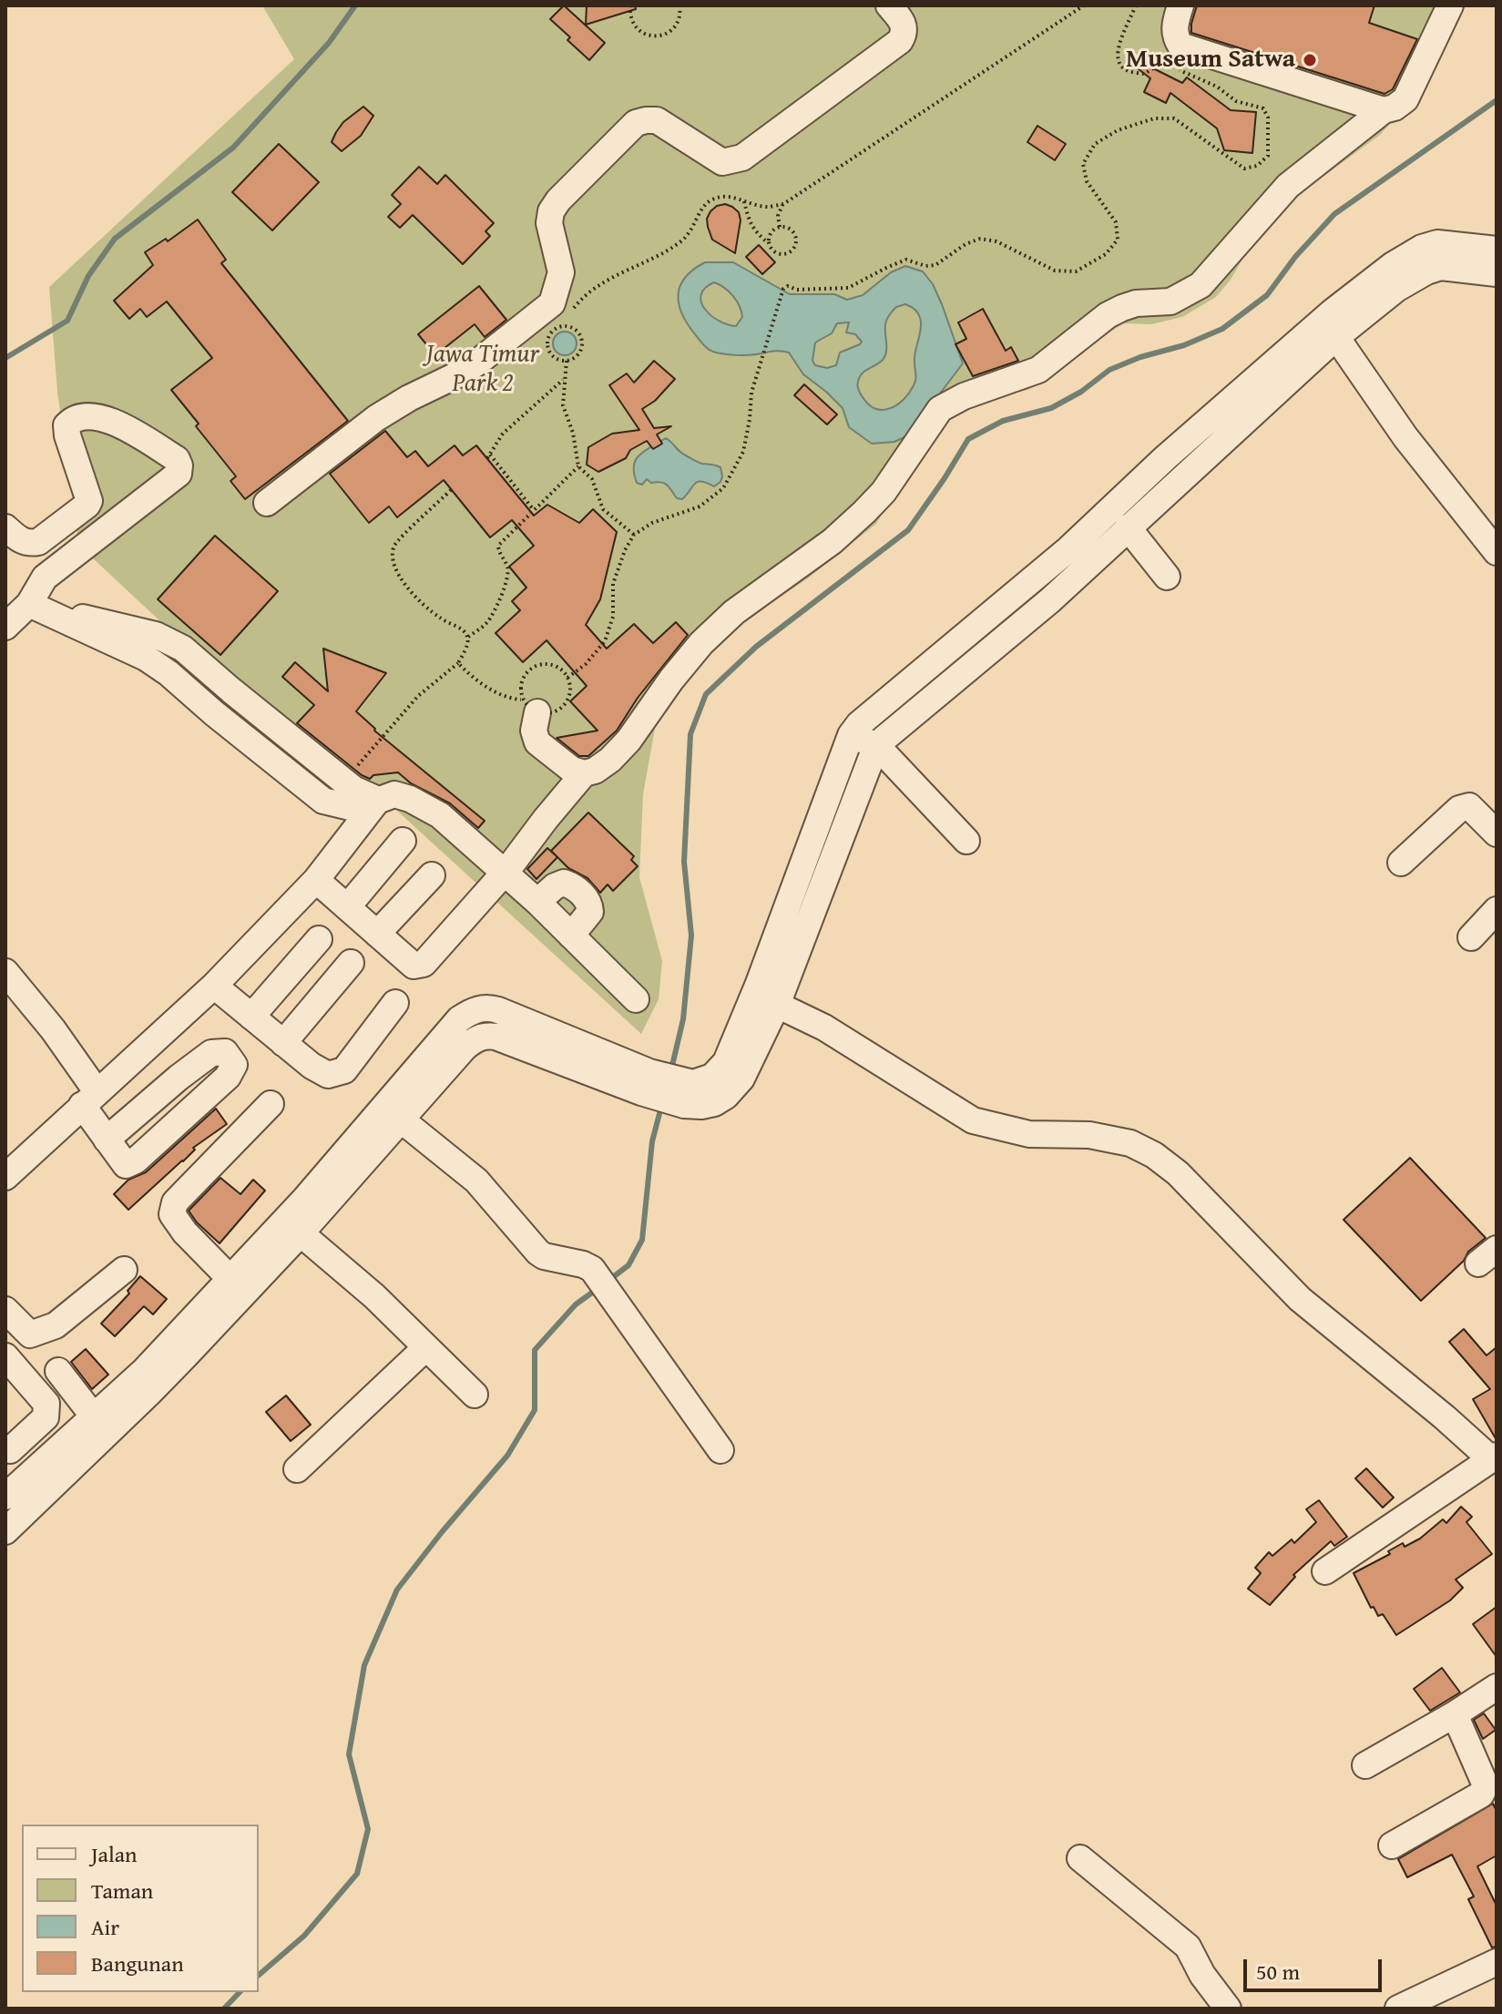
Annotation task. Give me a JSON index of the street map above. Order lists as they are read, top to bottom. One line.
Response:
{"parks":["Jawa Timur Park 2"],"places":["Museum Satwa"],"legend":["Jalan","Taman","Air","Bangunan"],"scale_bar":"50 m"}
